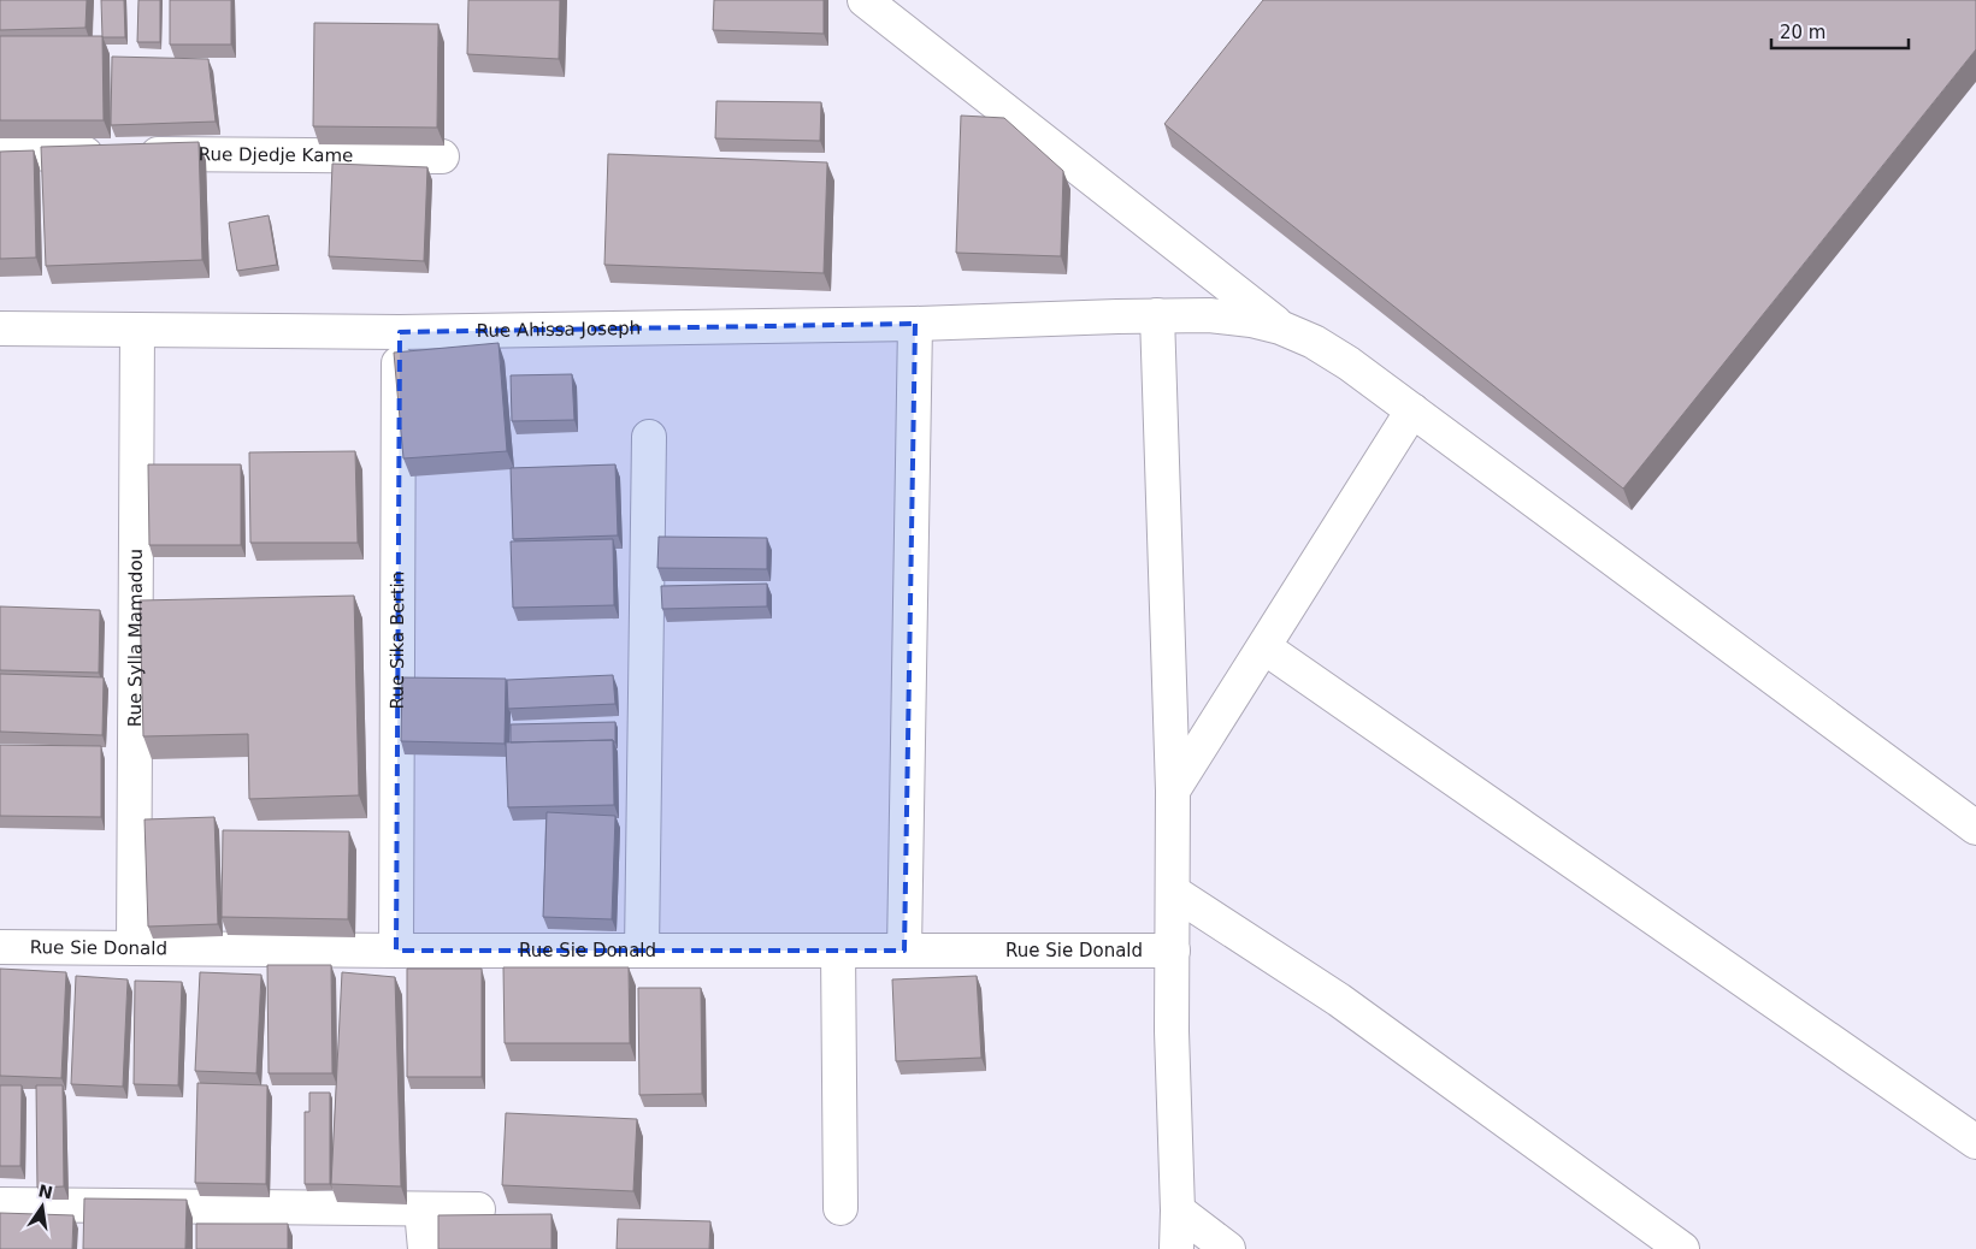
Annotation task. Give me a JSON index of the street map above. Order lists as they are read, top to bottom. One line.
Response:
{"streets":{"street":["Rue Djedje Kame","Rue Ahissa Joseph","Rue Sylla Mamadou","Rue Sika Bertin","Rue Sie Donald"]},"crossings":[["Rue Ahissa Joseph","Rue Sylla Mamadou"],["Rue Ahissa Joseph","Rue Sika Bertin"],["Rue Sylla Mamadou","Rue Sie Donald"],["Rue Sika Bertin","Rue Sie Donald"]],"scale_bar":"20 m","north":"top"}
